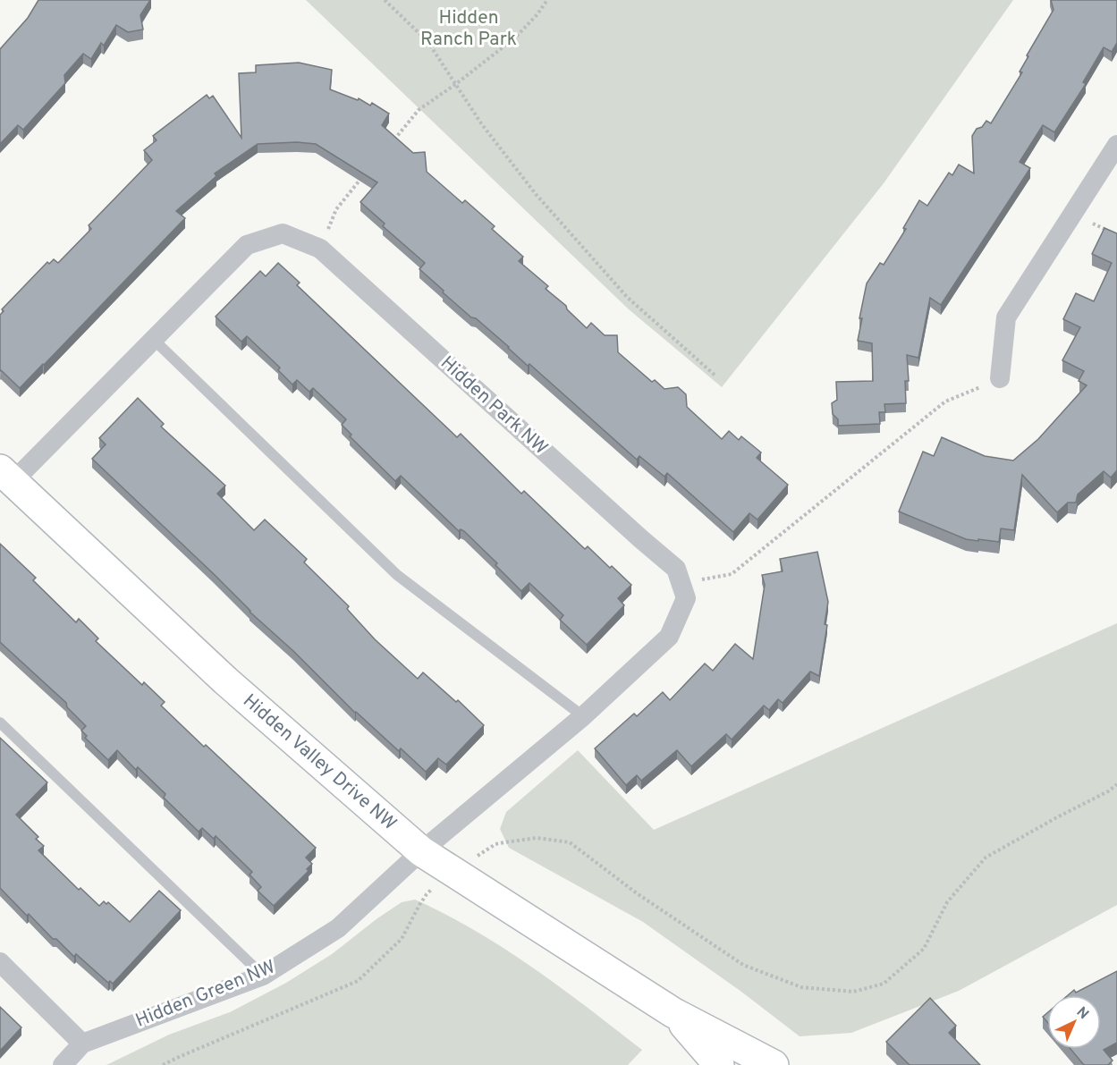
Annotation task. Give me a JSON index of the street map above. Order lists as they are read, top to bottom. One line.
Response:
{"streets":{"street":["Hidden Park NW","Hidden Valley Drive NW","Hidden Green NW"]},"crossings":[["Hidden Park NW","Hidden Valley Drive NW"],["Hidden Valley Drive NW","Hidden Green NW"]],"parks":["Hidden Ranch Park"],"north":"top right"}
